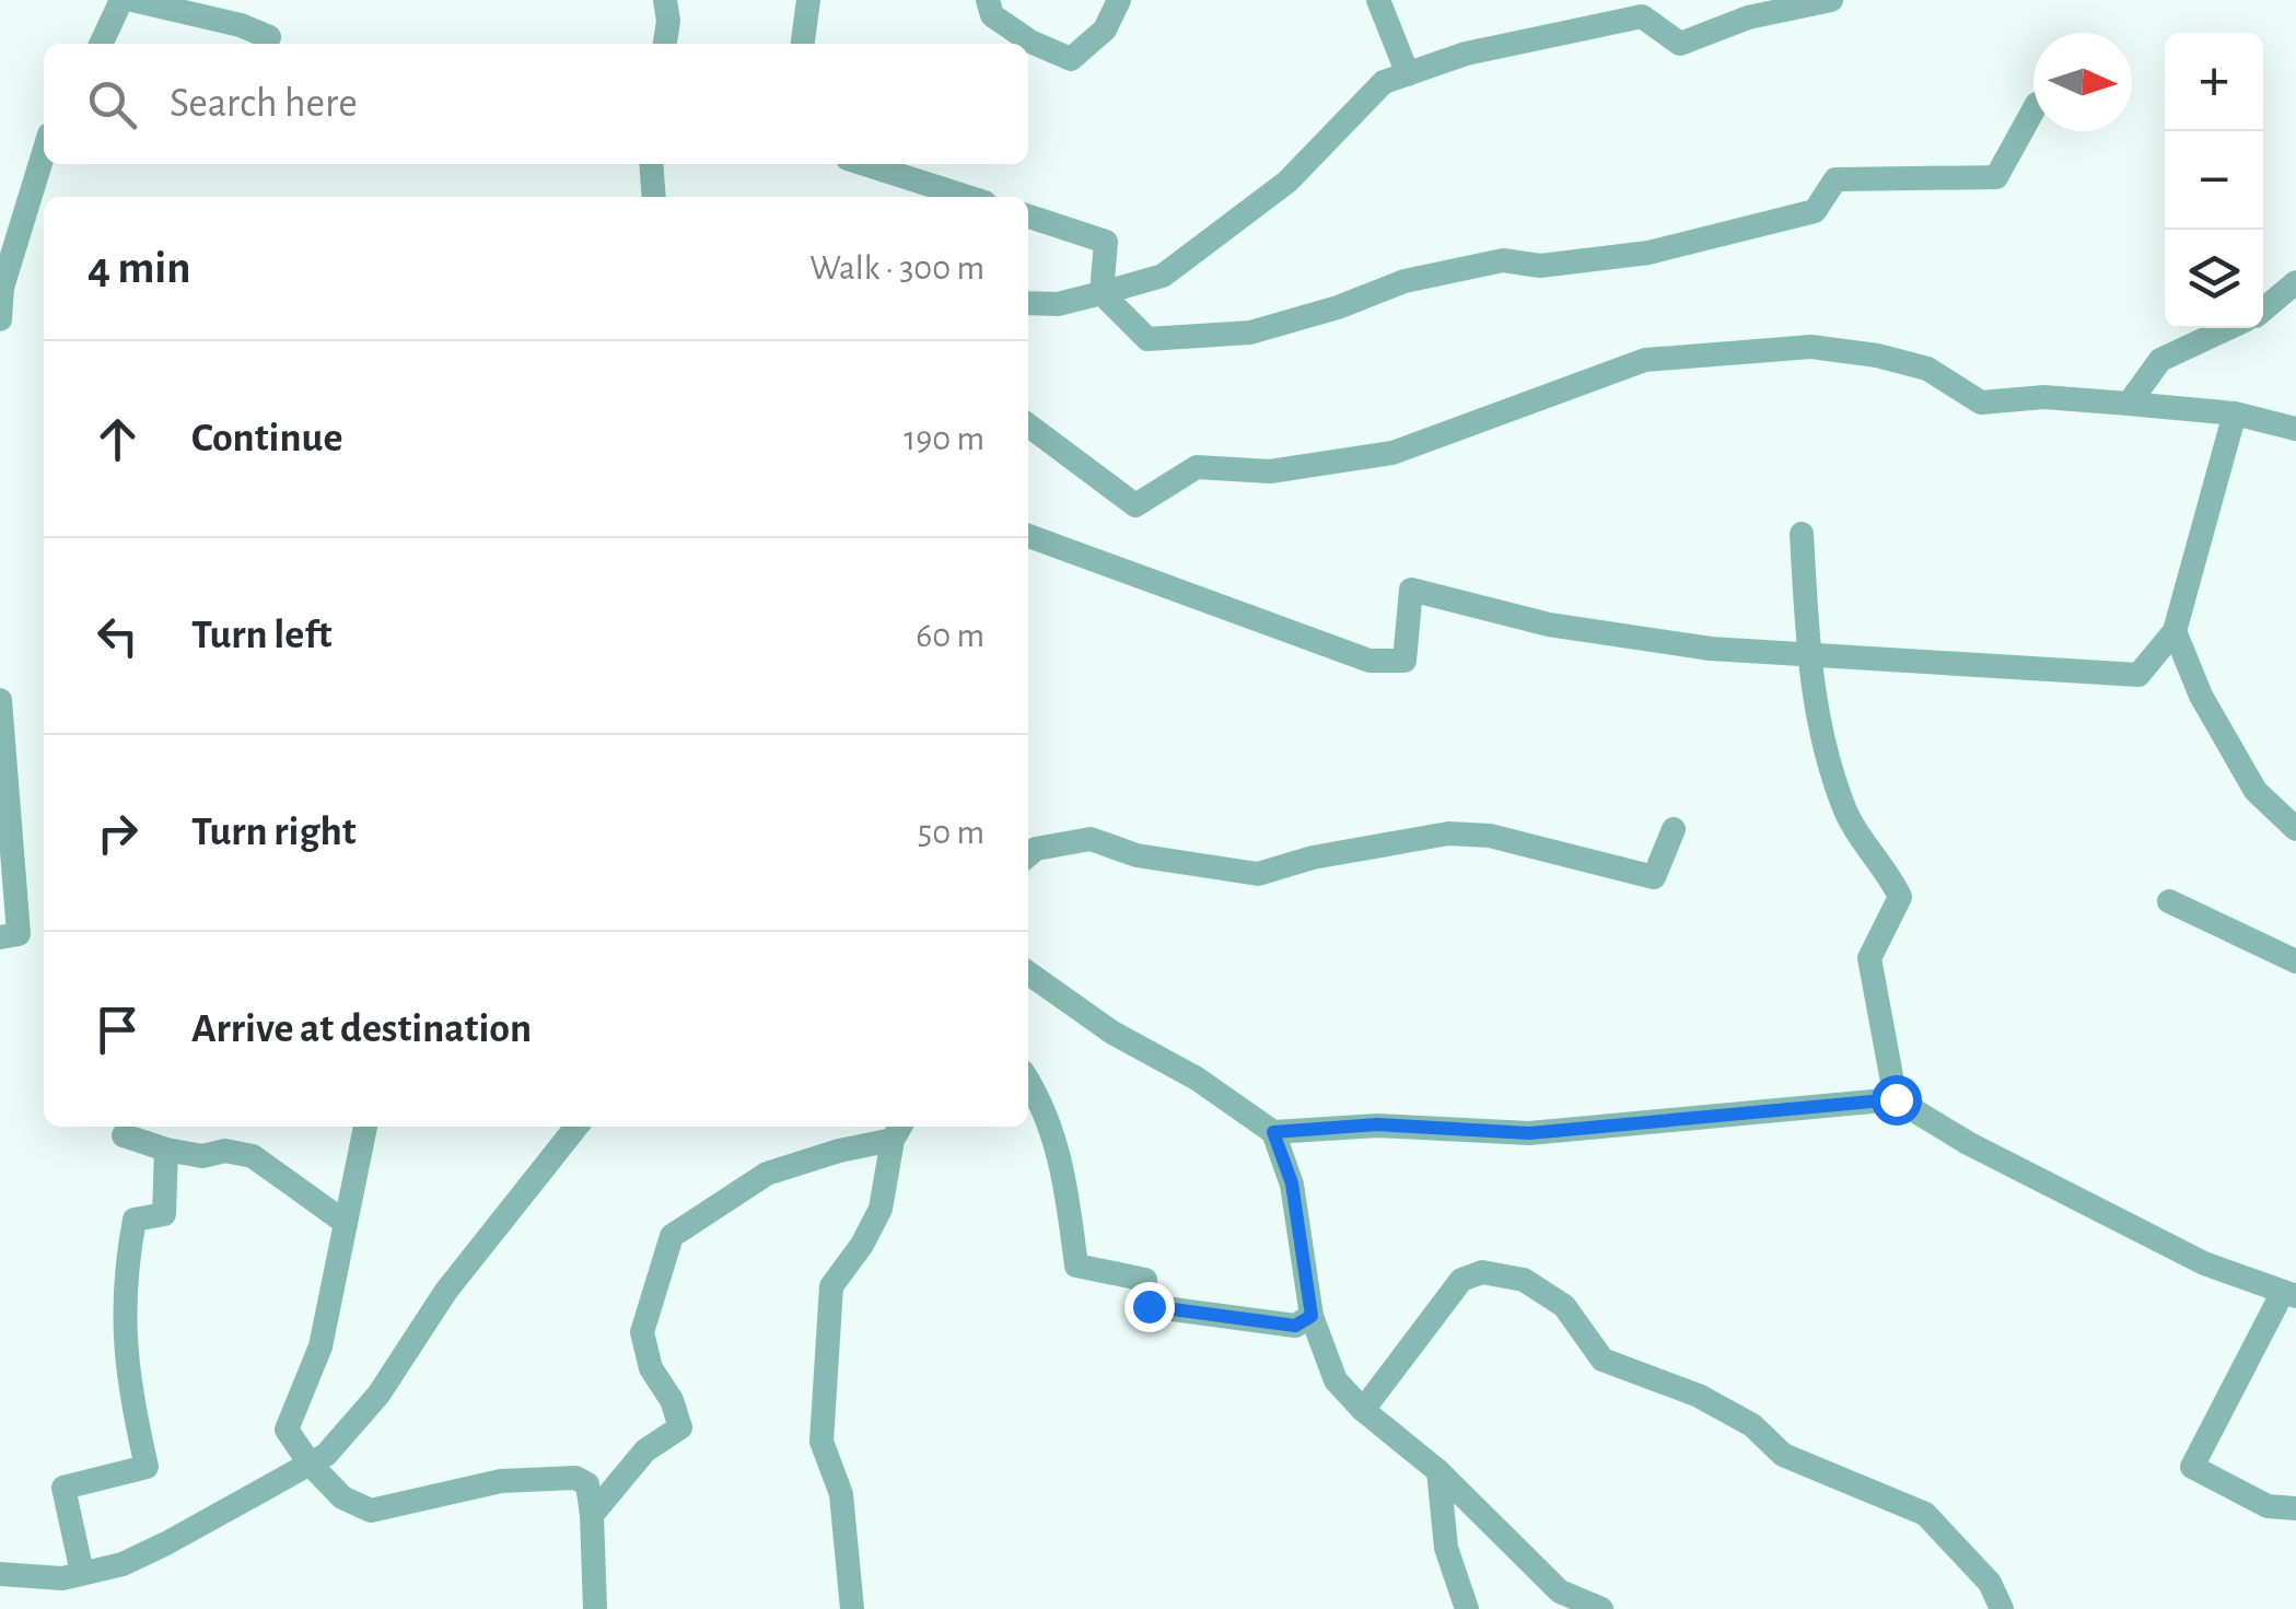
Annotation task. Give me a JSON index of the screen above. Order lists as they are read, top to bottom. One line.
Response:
{"north":"right","page":{"map_buttons":["+","−"],"search":"Search here","heading":["4 min","Walk · 300 m"],"list":[["Continue","190 m"],["Turn left","60 m"],["Turn right","50 m"],"Arrive at destination"]}}
